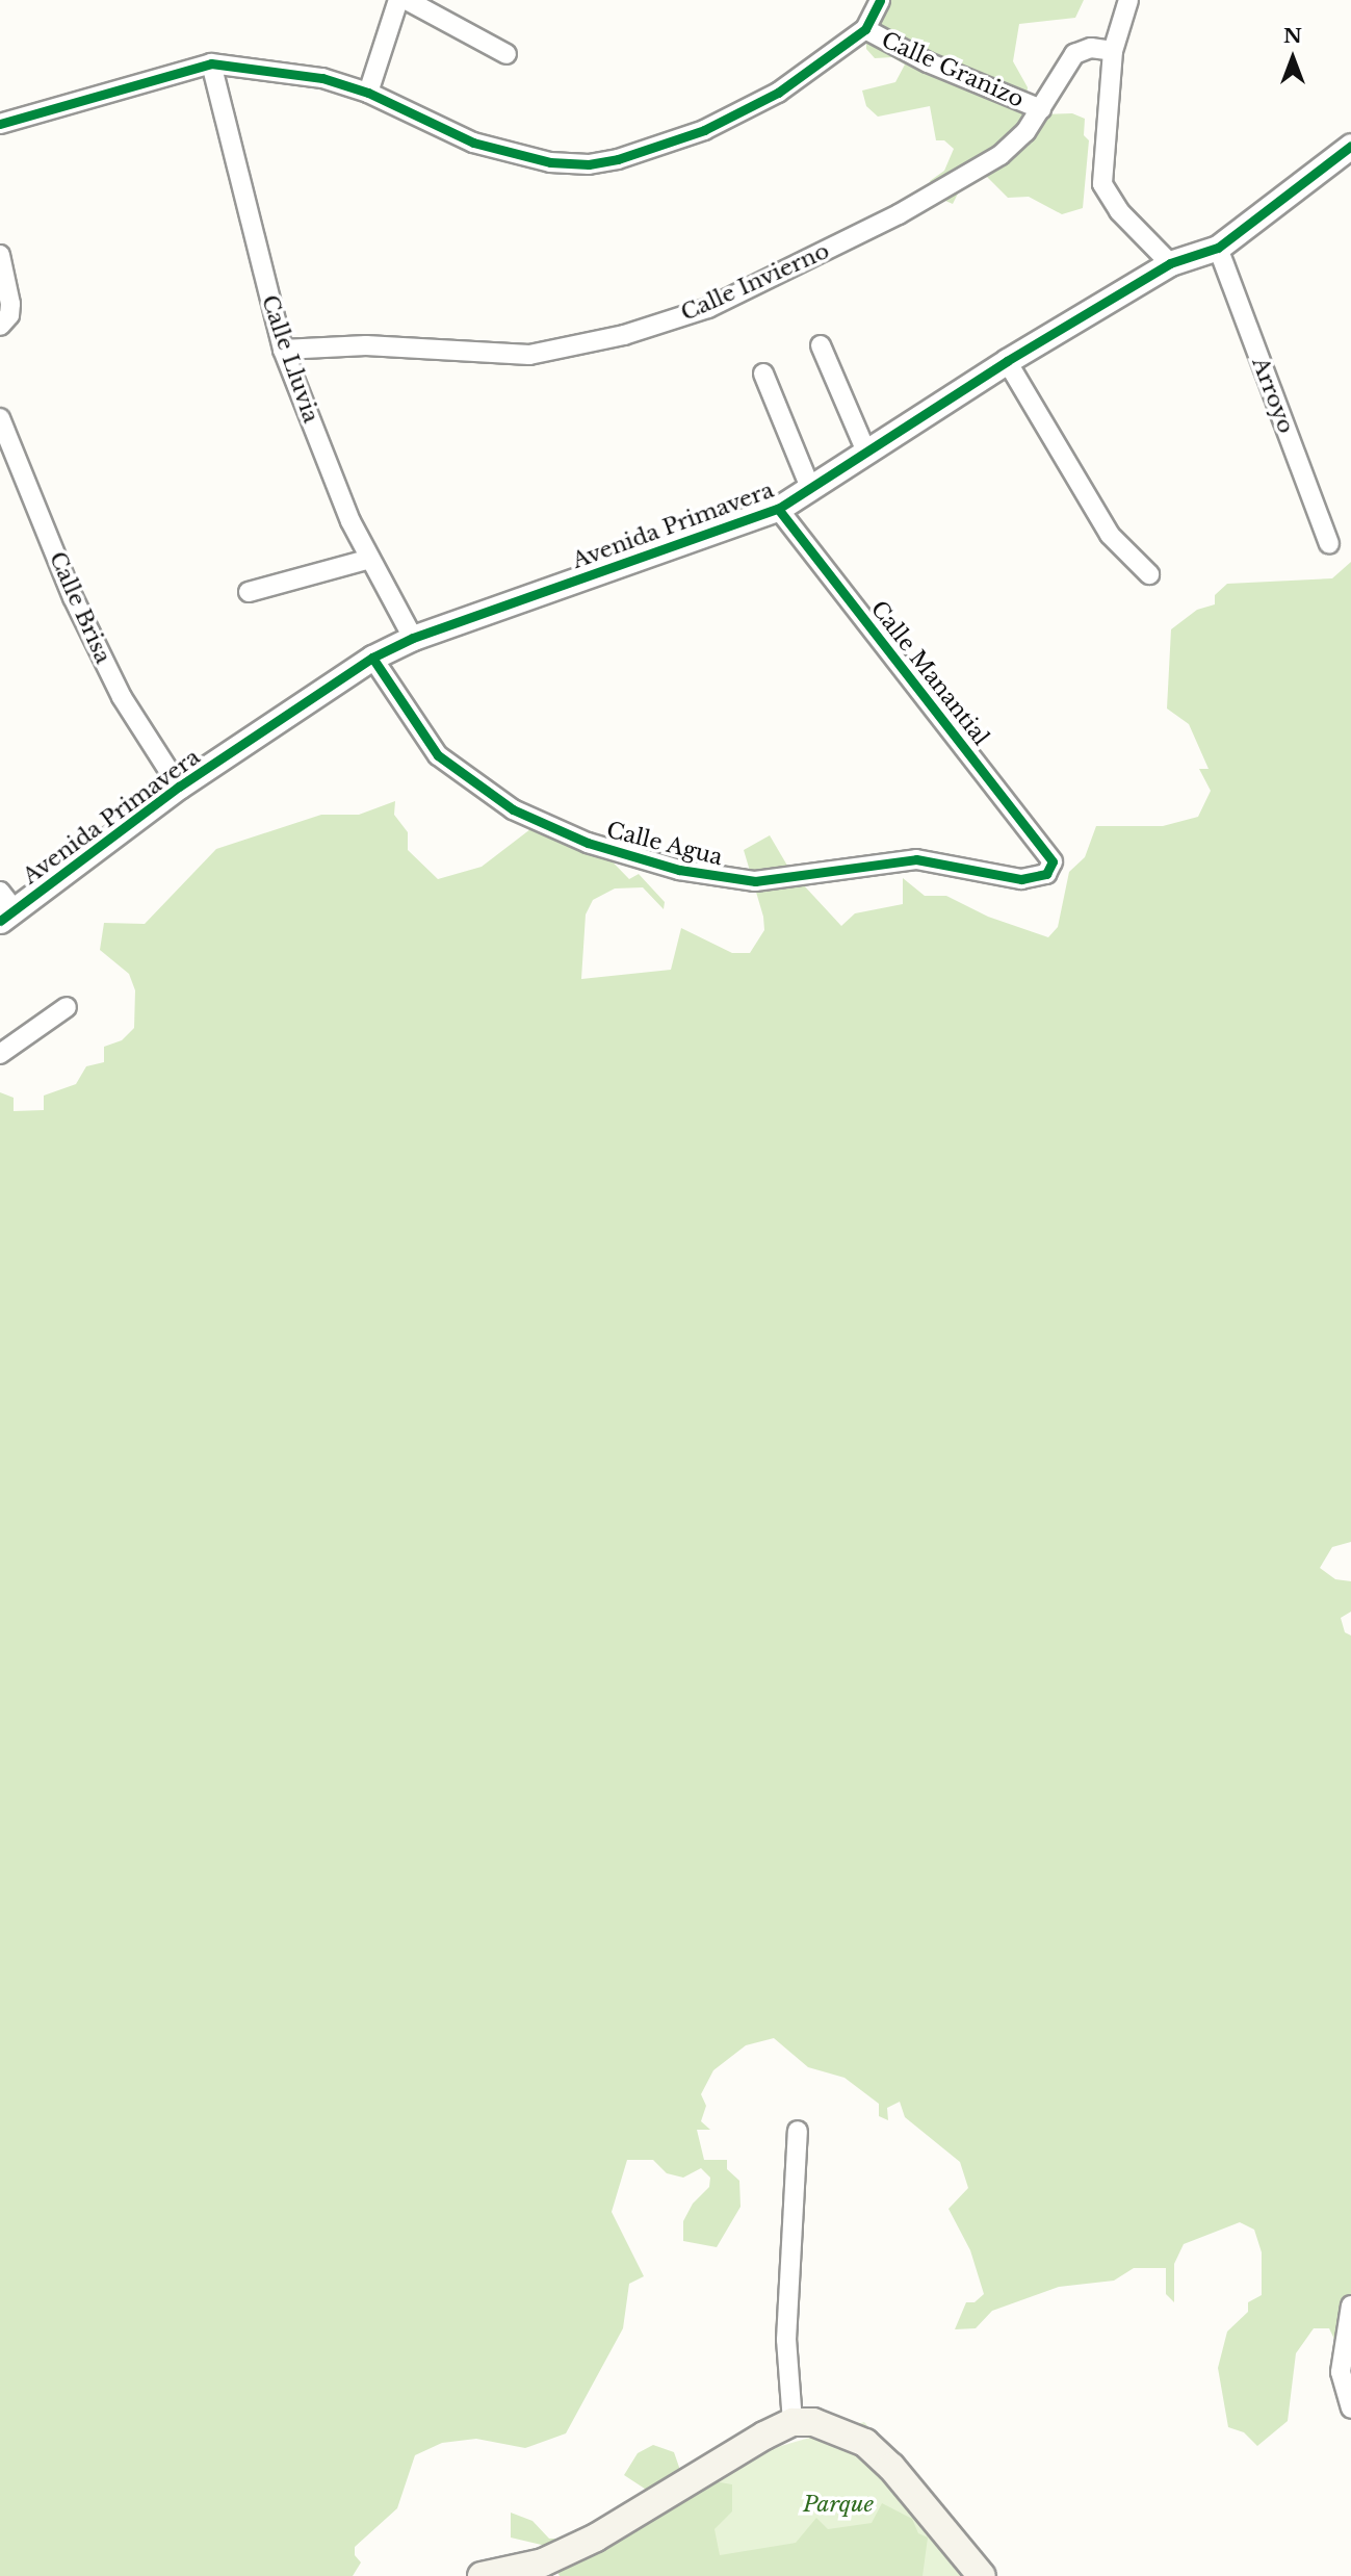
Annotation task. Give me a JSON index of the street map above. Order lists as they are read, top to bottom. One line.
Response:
{"streets":{"street":["Calle Granizo","Calle Invierno","Calle Lluvia","Arroyo","Avenida Primavera","Calle Brisa","Calle Manantial","Calle Agua"]},"crossings":[["Calle Granizo","Calle Invierno"],["Calle Invierno","Calle Lluvia"],["Calle Lluvia","Avenida Primavera"],["Arroyo","Avenida Primavera"],["Avenida Primavera","Calle Brisa"],["Avenida Primavera","Calle Manantial"],["Avenida Primavera","Calle Agua"],["Calle Manantial","Calle Agua"]],"parks":["Parque"],"north":"top"}
